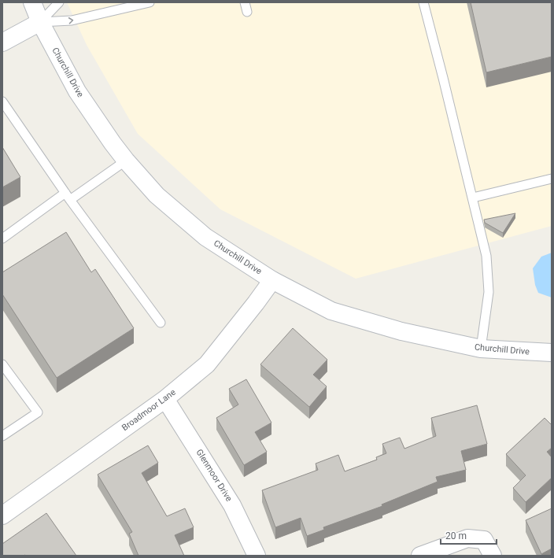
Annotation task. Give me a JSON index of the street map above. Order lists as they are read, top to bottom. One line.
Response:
{"streets":{"street":["Churchill Drive","Broadmoor Lane","Glenmoor Drive"]},"crossings":[["Churchill Drive","Broadmoor Lane"],["Broadmoor Lane","Glenmoor Drive"]],"scale_bar":"20 m"}
